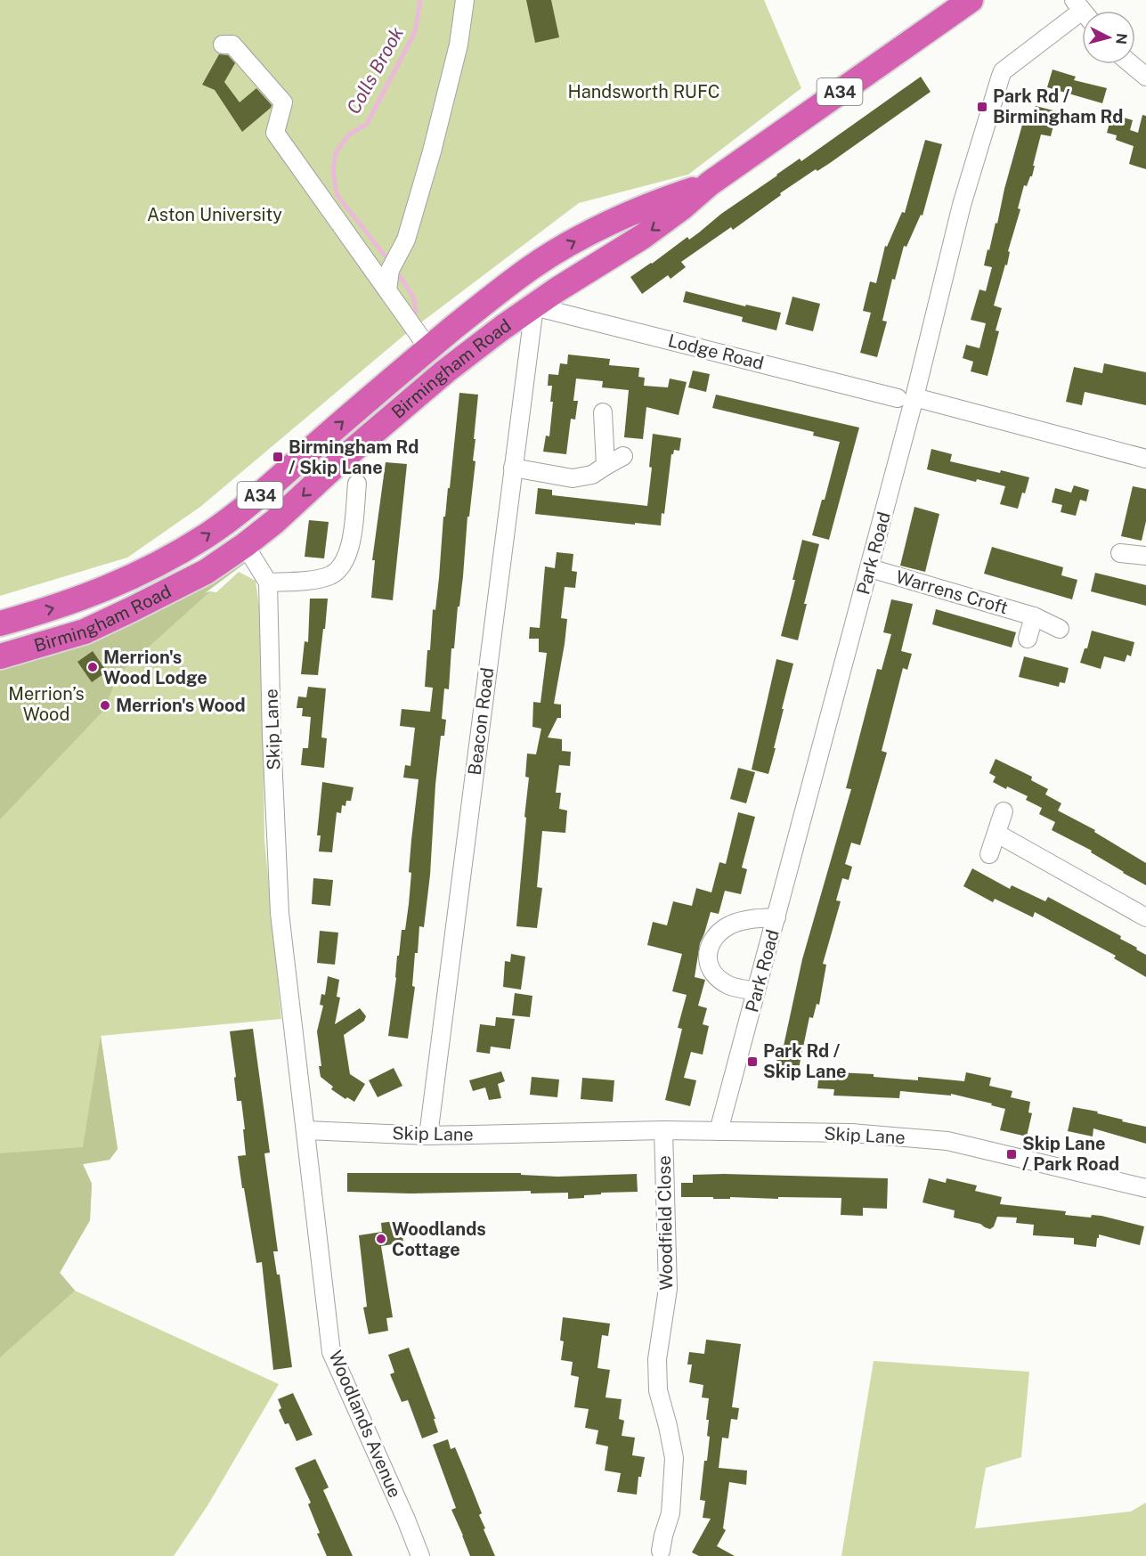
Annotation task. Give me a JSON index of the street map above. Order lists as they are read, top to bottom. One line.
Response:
{"streets":{"highway":["A34","Birmingham Road"],"street":["Lodge Road","Park Road","Warrens Croft","Beacon Road","Skip Lane","Woodfield Close","Woodlands Avenue"]},"crossings":[["Lodge Road","Birmingham Road"],["Lodge Road","Park Road"],["Lodge Road","Beacon Road"],["Birmingham Road","Beacon Road"],["Park Road","Warrens Croft"],["Park Road","Skip Lane"],["Beacon Road","Skip Lane"],["Skip Lane","Woodfield Close"],["Skip Lane","Woodlands Avenue"]],"water":["Colls Brook"],"parks":["Handsworth RUFC","Aston University","Merrion’s Wood"],"places":{"transit":["Park Rd / Birmingham Rd","Birmingham Rd / Skip Lane","Park Rd / Skip Lane","Skip Lane / Park Road"],"other":["Merrion's Wood Lodge","Merrion's Wood","Woodlands Cottage"]},"north":"right"}
